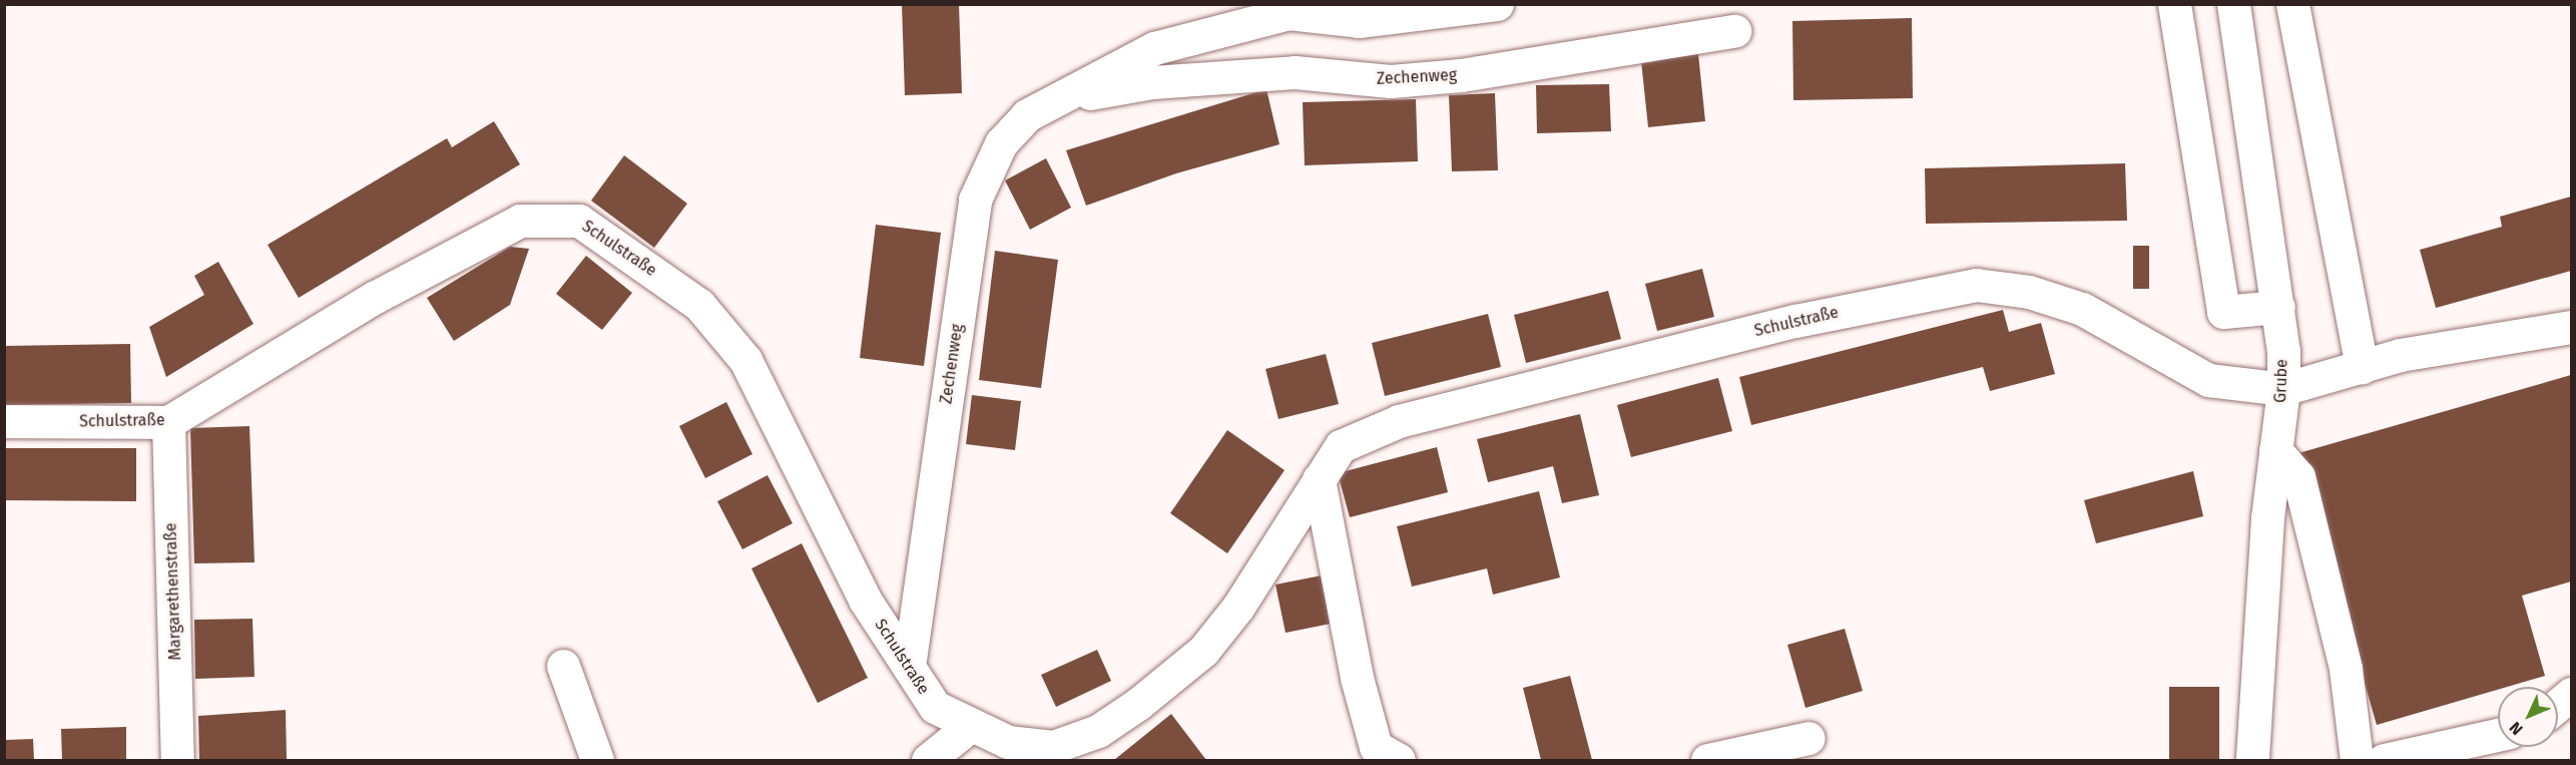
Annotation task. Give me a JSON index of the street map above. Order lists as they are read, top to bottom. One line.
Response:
{"streets":{"street":["Zechenweg","Schulstraße","Grube","Margarethenstraße"]},"crossings":[["Zechenweg","Schulstraße"],["Schulstraße","Grube"],["Schulstraße","Margarethenstraße"]],"north":"bottom left"}
